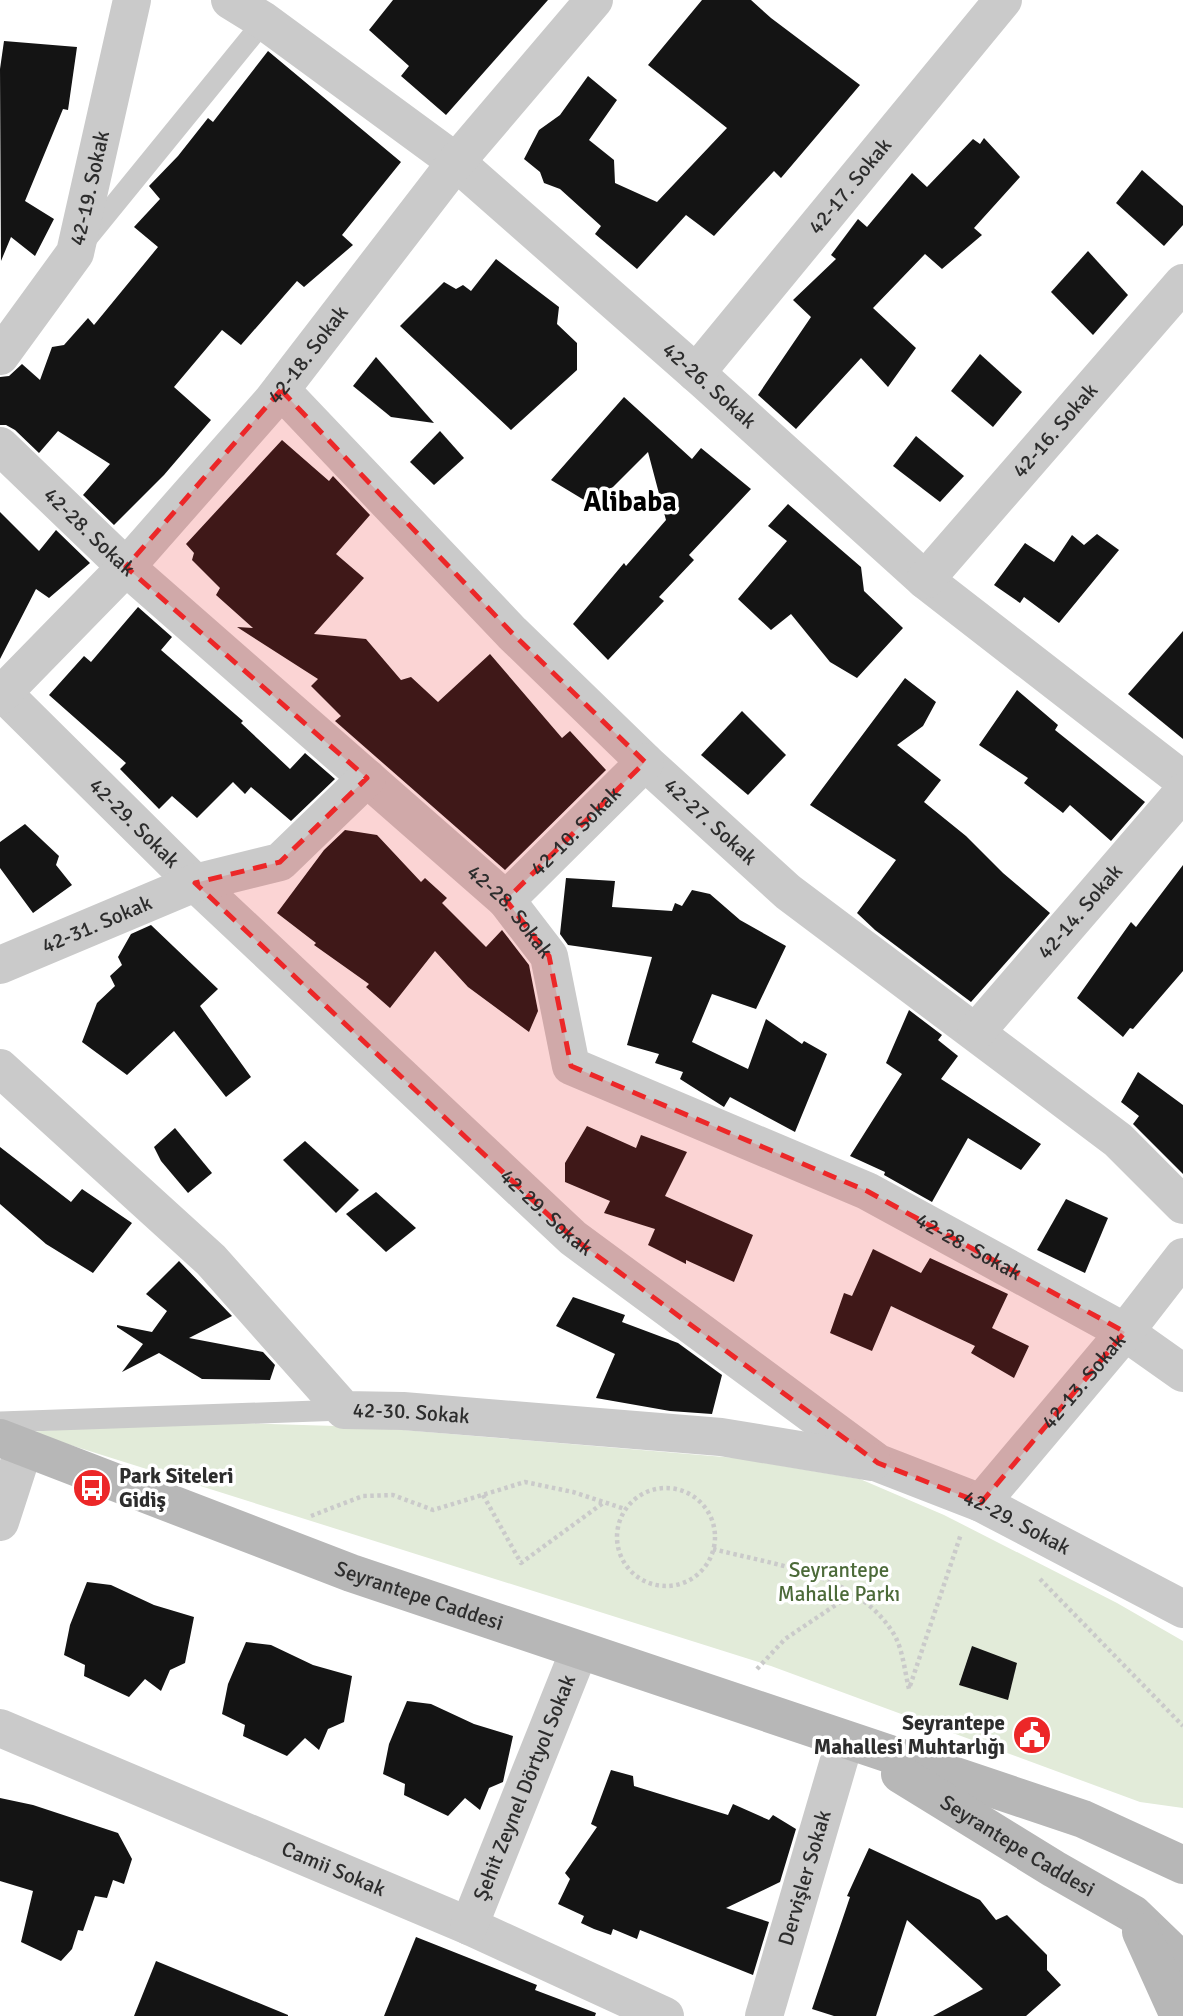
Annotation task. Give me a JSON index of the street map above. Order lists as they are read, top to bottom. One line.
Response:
{"streets":{"street":["42-17. Sokak","42-19. Sokak","42-18. Sokak","42-26. Sokak","42-16. Sokak","42-28. Sokak","42-29. Sokak","42-27. Sokak","42-10. Sokak","42-14. Sokak","42-31. Sokak","42-13. Sokak","42-30. Sokak","Seyrantepe Caddesi","Şehit Zeynel Dörtyol Sokak","Camii Sokak","Dervişler Sokak"]},"crossings":[["42-17. Sokak","42-26. Sokak"],["42-18. Sokak","42-26. Sokak"],["42-18. Sokak","42-28. Sokak"],["42-18. Sokak","42-29. Sokak"],["42-18. Sokak","42-27. Sokak"],["42-26. Sokak","42-16. Sokak"],["42-28. Sokak","42-10. Sokak"],["42-28. Sokak","42-31. Sokak"],["42-28. Sokak","42-13. Sokak"],["42-29. Sokak","42-31. Sokak"],["42-29. Sokak","42-13. Sokak"],["42-29. Sokak","42-30. Sokak"],["42-27. Sokak","42-10. Sokak"],["42-27. Sokak","42-14. Sokak"],["Seyrantepe Caddesi","Şehit Zeynel Dörtyol Sokak"],["Seyrantepe Caddesi","Dervişler Sokak"],["Şehit Zeynel Dörtyol Sokak","Camii Sokak"]],"districts":["Alibaba"],"parks":["Seyrantepe Mahalle Parkı"],"places":{"bus stop":["Park Siteleri Gidiş"],"public building":["Seyrantepe Mahallesi Muhtarlığı"]}}
